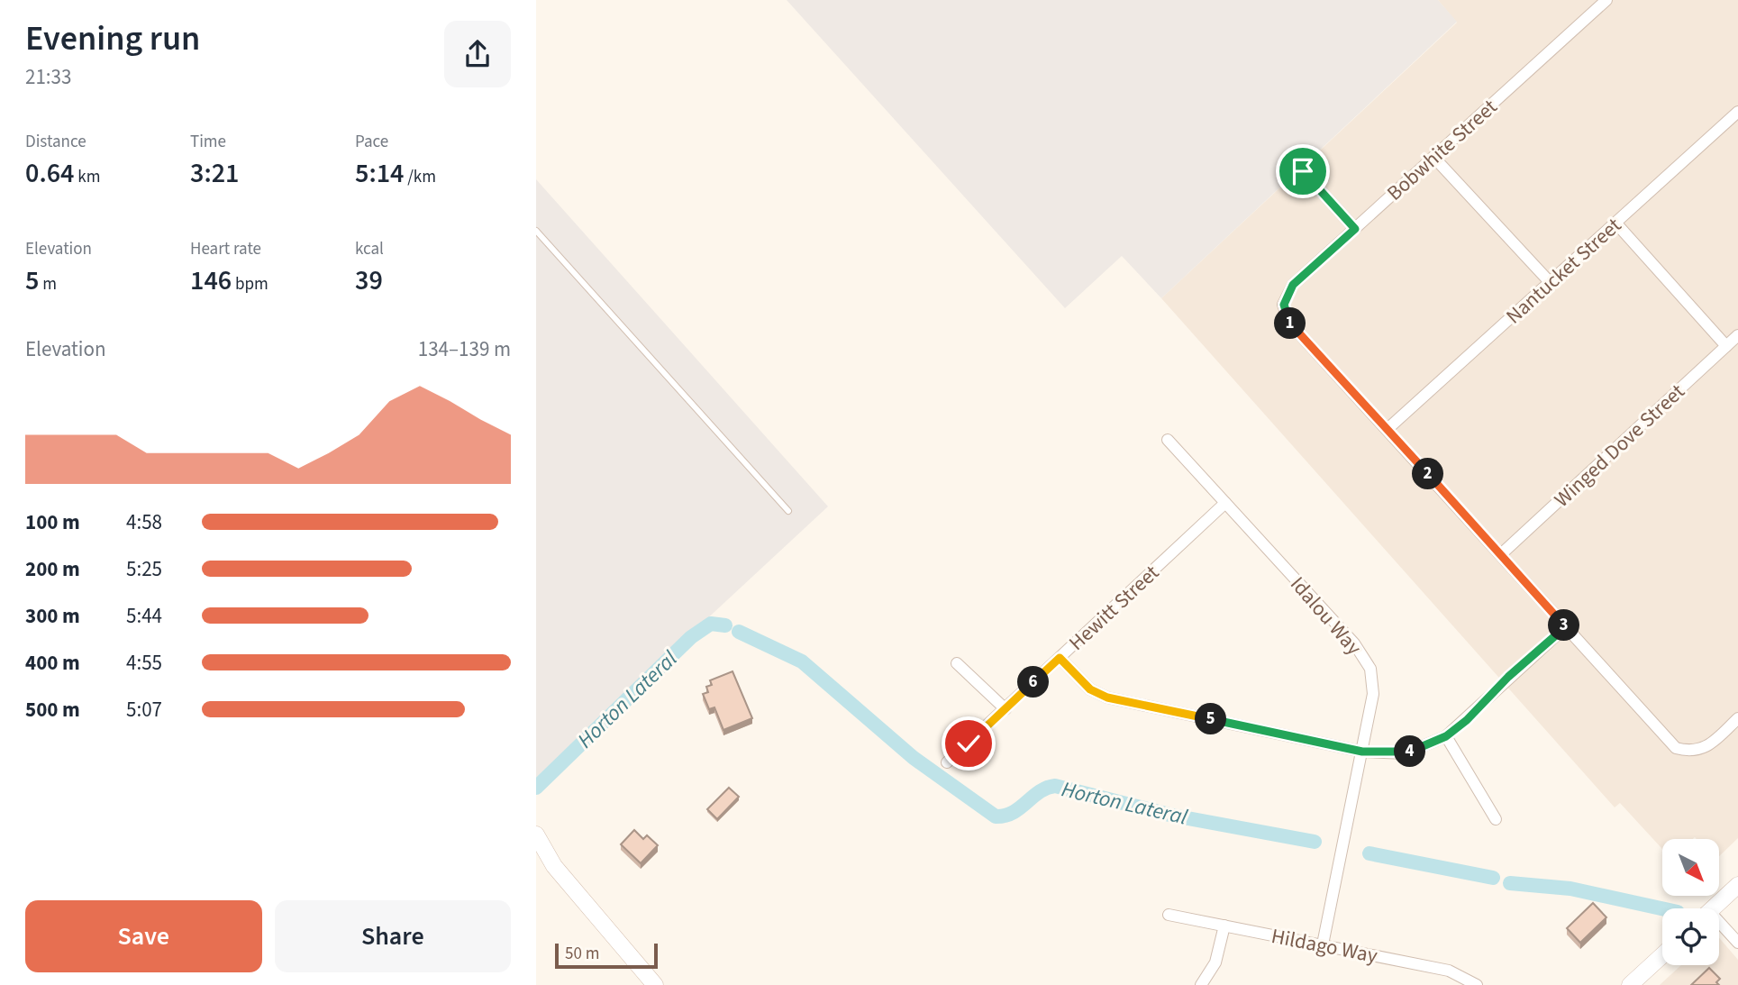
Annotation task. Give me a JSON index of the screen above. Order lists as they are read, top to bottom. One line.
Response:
{"streets":{"street":["Bobwhite Street","Nantucket Street","Winged Dove Street","Hewitt Street","Idalou Way","Hildago Way"]},"crossings":[["Bobwhite Street","Nantucket Street"],["Hewitt Street","Idalou Way"],["Idalou Way","Hildago Way"]],"water":["Horton Lateral"],"scale_bar":"50 m","north":"bottom right","page":{"heading":["Evening run","21:33"],"stats":[["Distance","0.64 km"],["Time","3:21"],["Pace","5:14 /km"],["Elevation","5 m"],["Heart rate","146 bpm"],["kcal","39"]],"pins":["1","2","3","6","5","4"],"chart":["Elevation","134–139 m"],"list":[{"name":"100 m","note":"4:58"},{"name":"200 m","note":"5:25"},{"name":"300 m","note":"5:44"},{"name":"400 m","note":"4:55"},{"name":"500 m","note":"5:07"}],"buttons":["Save","Share"],"scale":"50 m"}}
